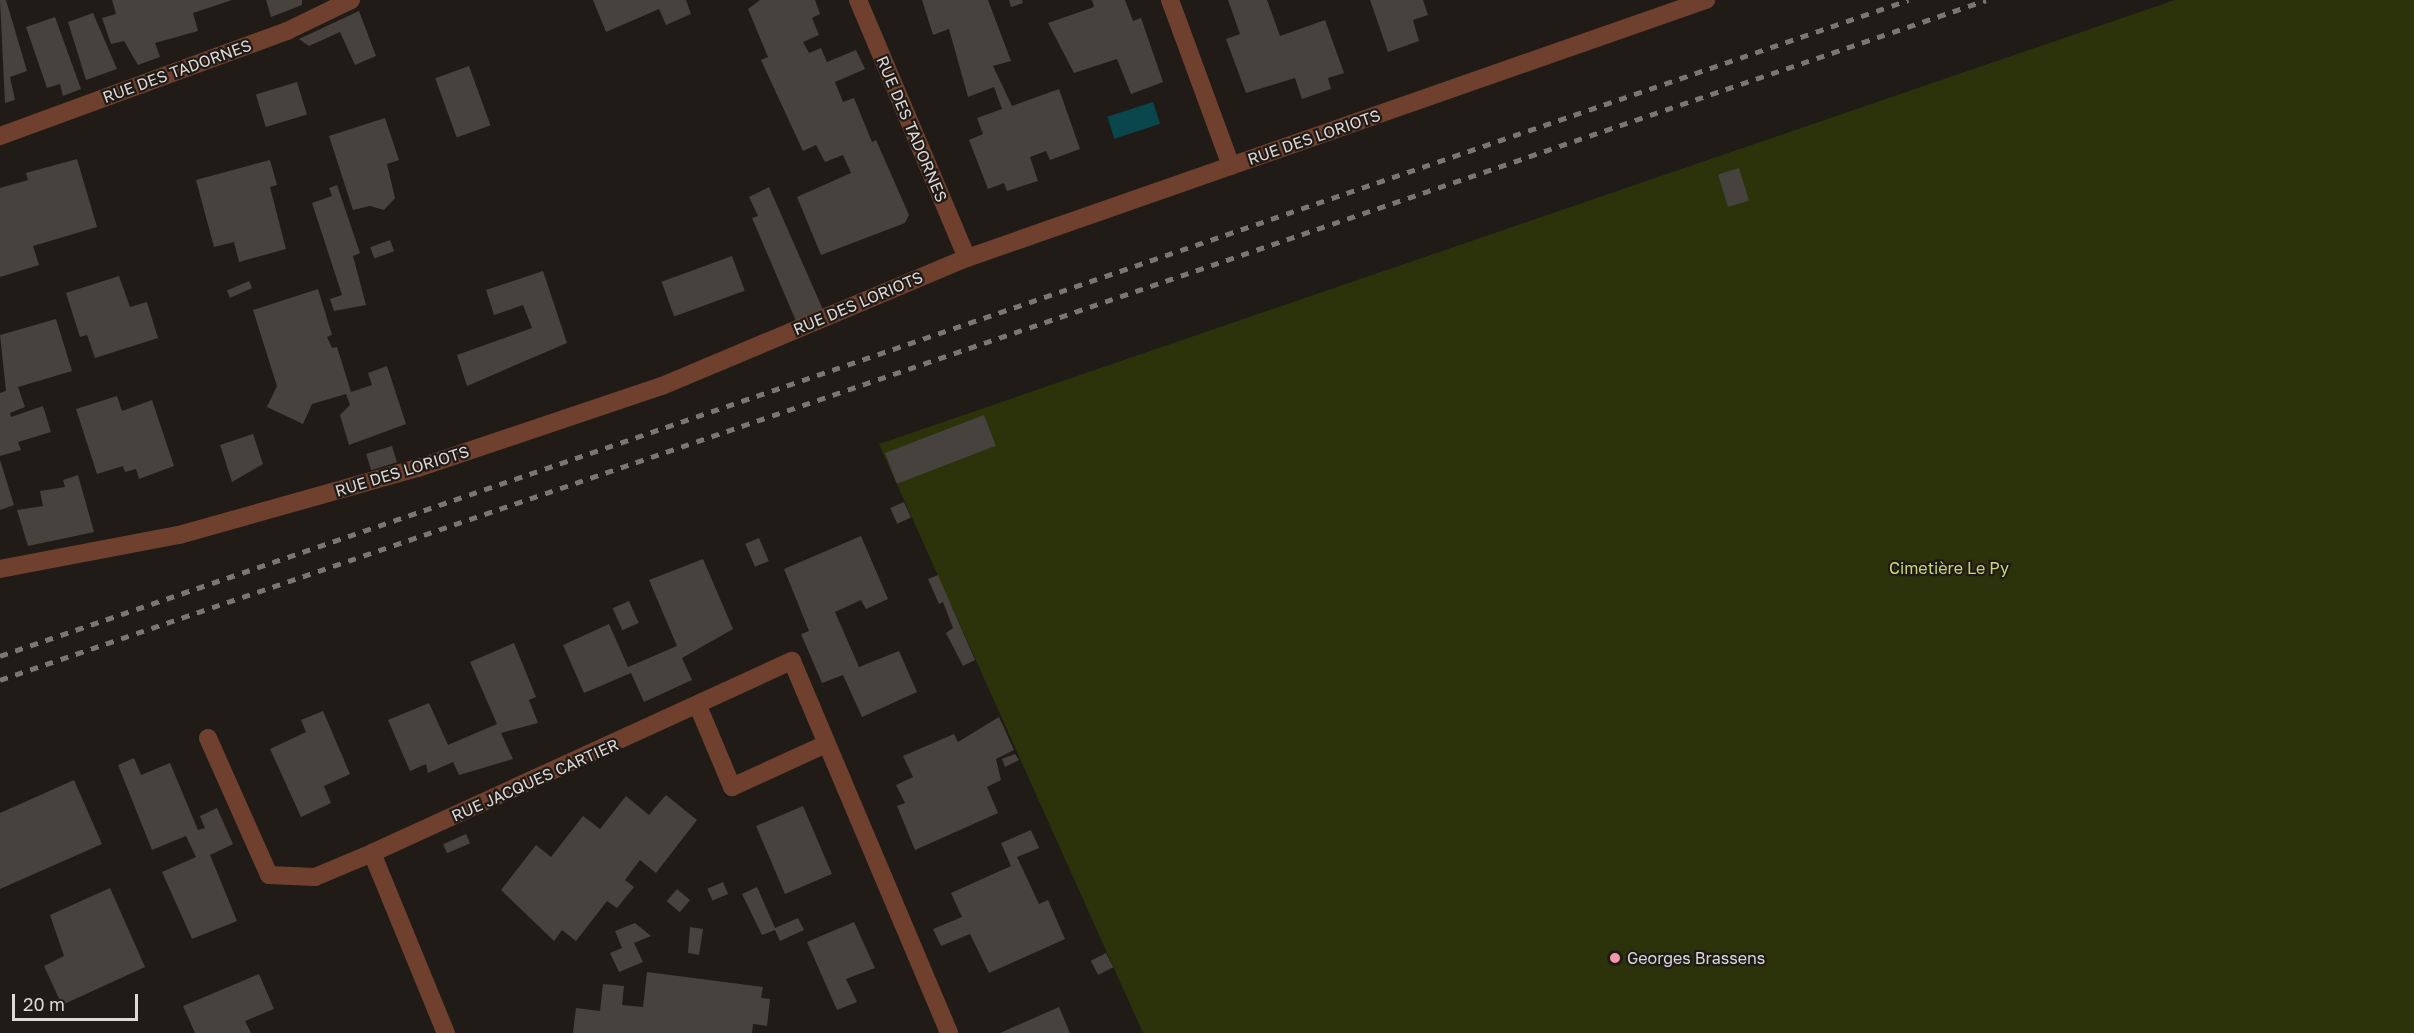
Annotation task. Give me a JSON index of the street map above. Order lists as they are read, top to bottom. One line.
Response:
{"streets":{"street":["RUE DES TADORNES","RUE DES LORIOTS","RUE JACQUES CARTIER"]},"crossings":[["RUE DES TADORNES","RUE DES LORIOTS"]],"parks":["Cimetière Le Py"],"places":["Georges Brassens"],"scale_bar":"20 m"}
